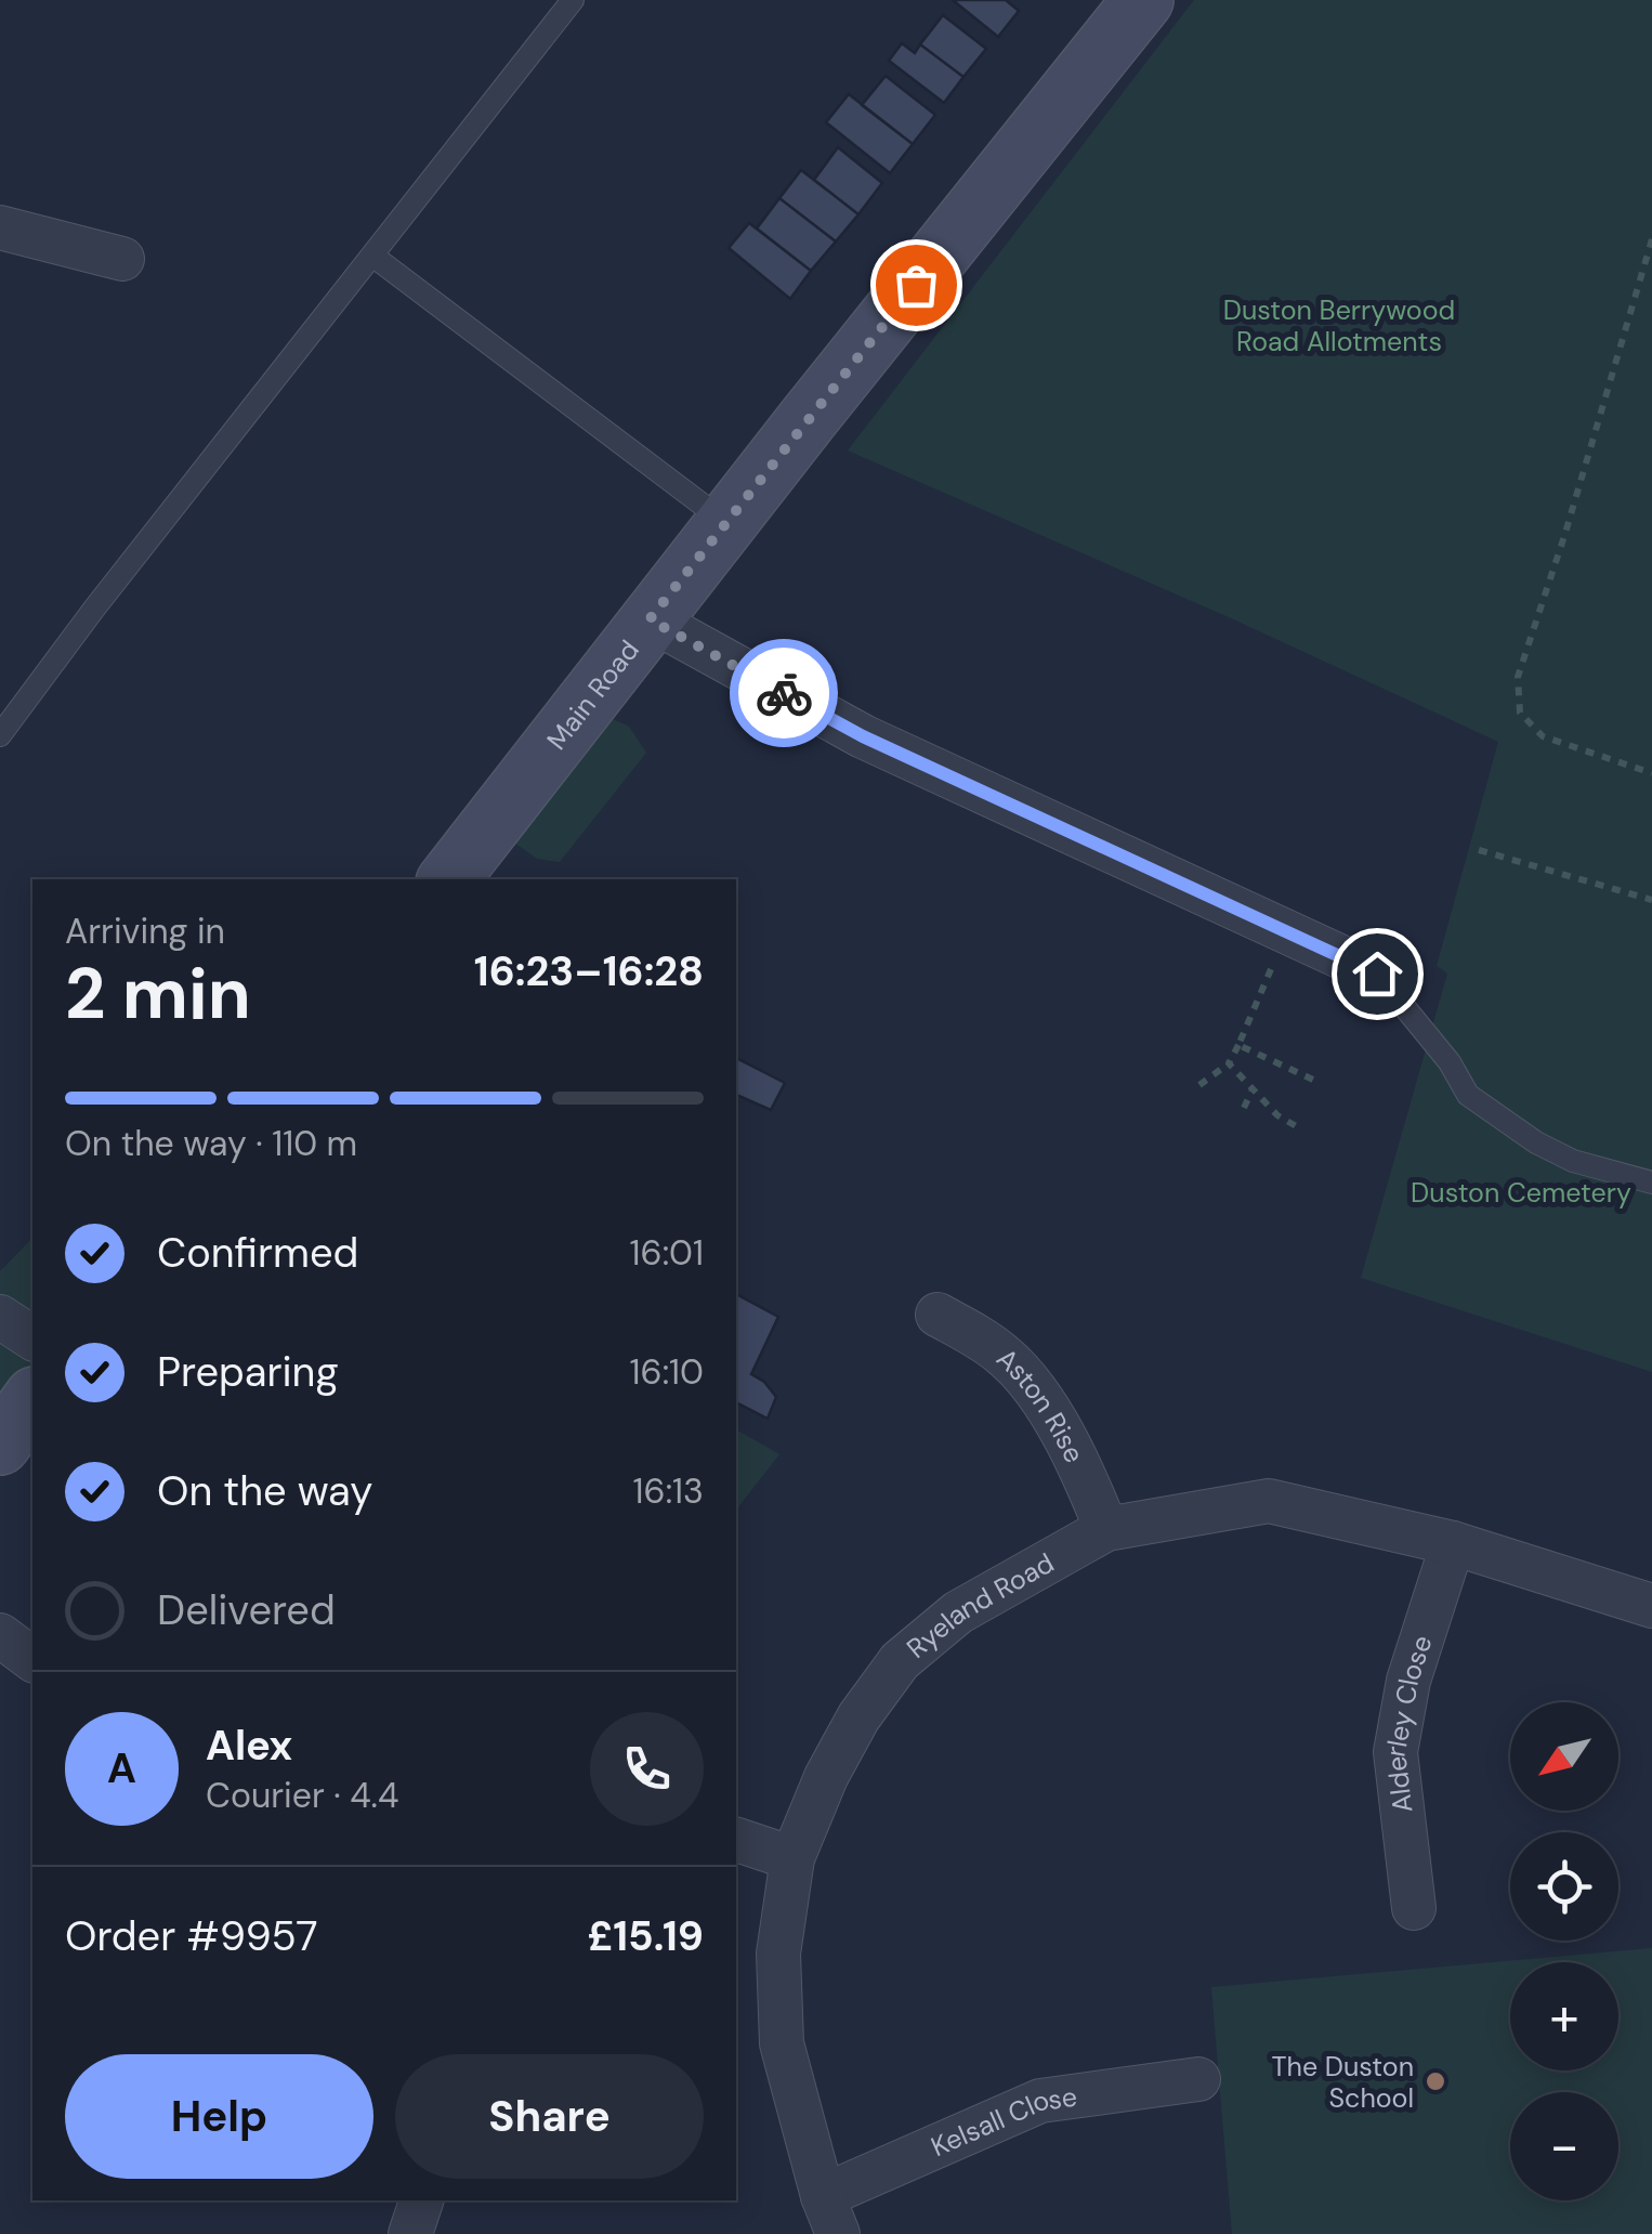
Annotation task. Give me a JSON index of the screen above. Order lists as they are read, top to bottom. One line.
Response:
{"streets":{"street":["Main Road","Aston Rise","Ryeland Road","Alderley Close","Kelsall Close"]},"crossings":[["Aston Rise","Ryeland Road"],["Ryeland Road","Alderley Close"],["Ryeland Road","Kelsall Close"]],"parks":["Duston Berrywood Road Allotments","Duston Cemetery"],"places":["The Duston School"],"north":"bottom left","page":{"heading":["2 min","Arriving in","16:23–16:28"],"panel":["Alex","Courier · 4.4","Order #9957","£15.19"],"bar":"On the way · 110 m","list":[["Confirmed","16:01"],["Preparing","16:10"],["On the way","16:13"],"Delivered"],"map_buttons":["+","−"],"round":"A","buttons":["Help","Share"]}}
